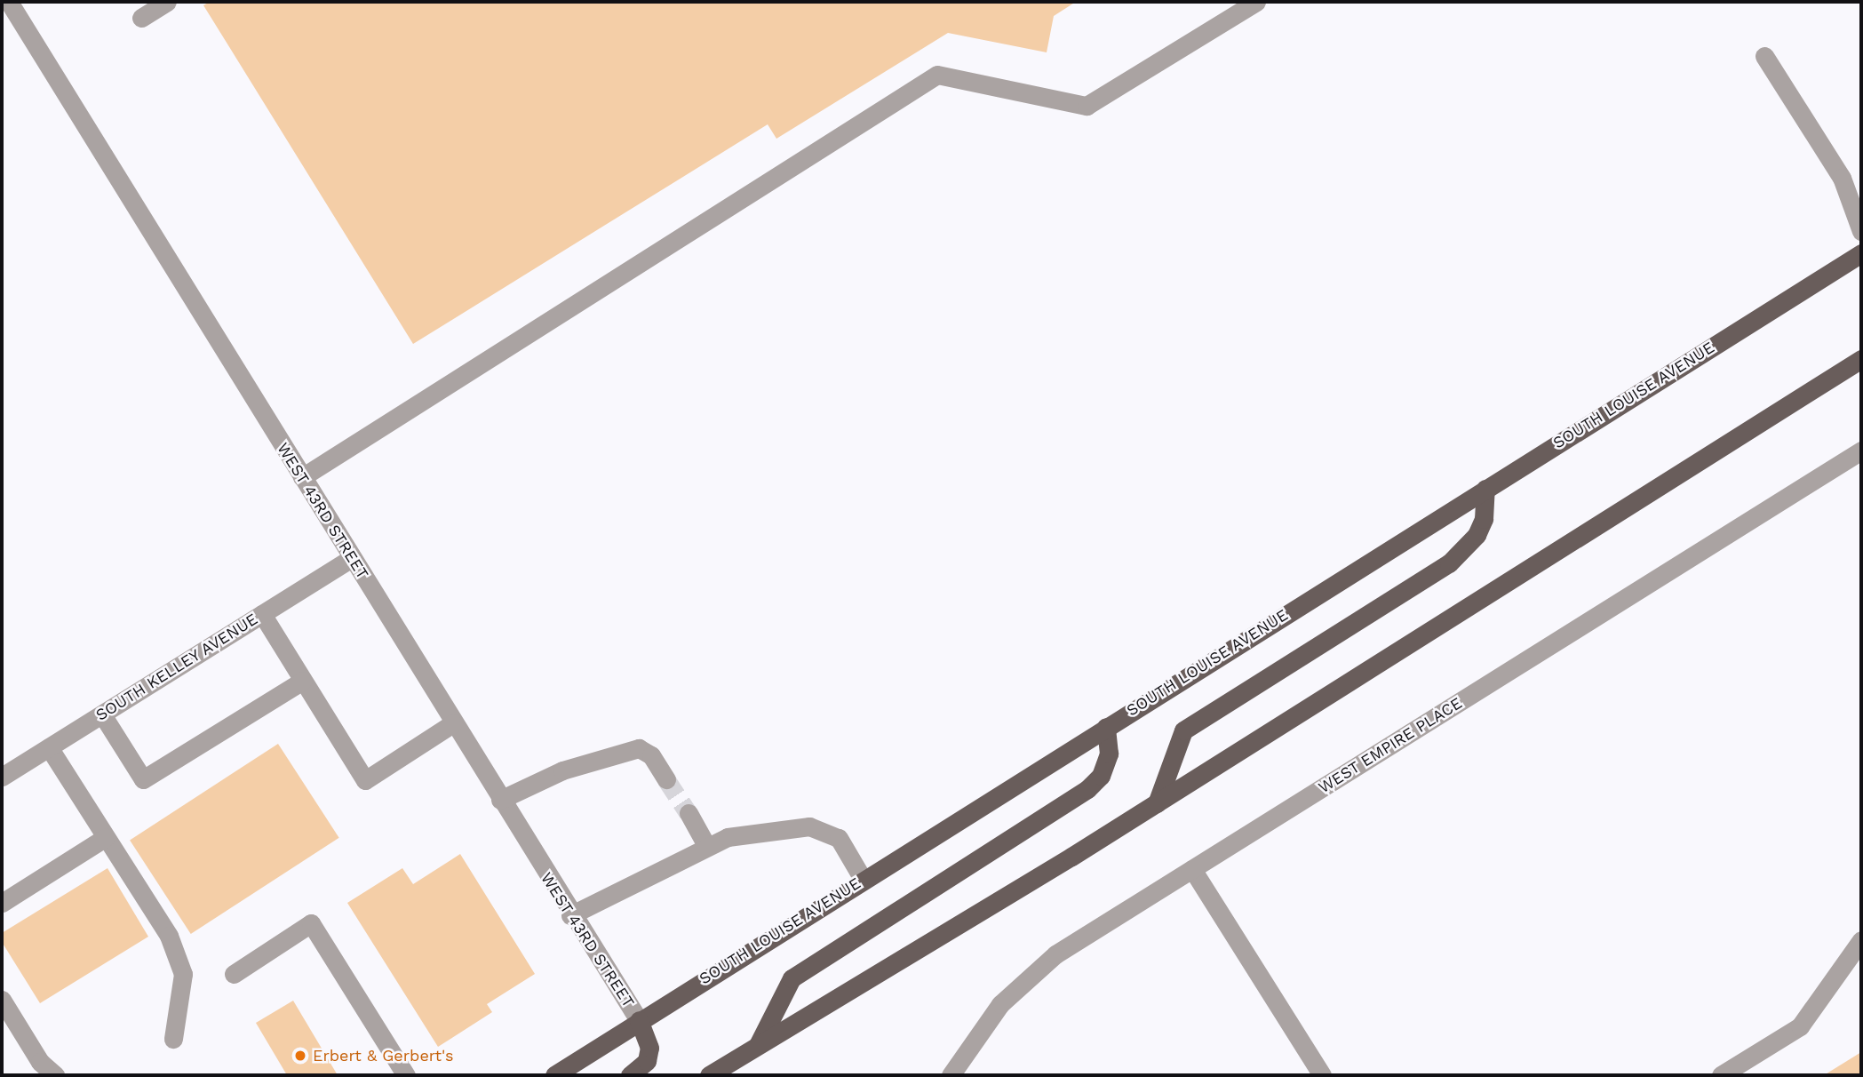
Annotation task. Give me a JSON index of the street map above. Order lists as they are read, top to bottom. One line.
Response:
{"streets":{"main road":["SOUTH LOUISE AVENUE"],"street":["WEST 43RD STREET","SOUTH KELLEY AVENUE","WEST EMPIRE PLACE"]},"crossings":[["SOUTH LOUISE AVENUE","WEST 43RD STREET"],["WEST 43RD STREET","SOUTH KELLEY AVENUE"]],"places":["Erbert & Gerbert's"]}
